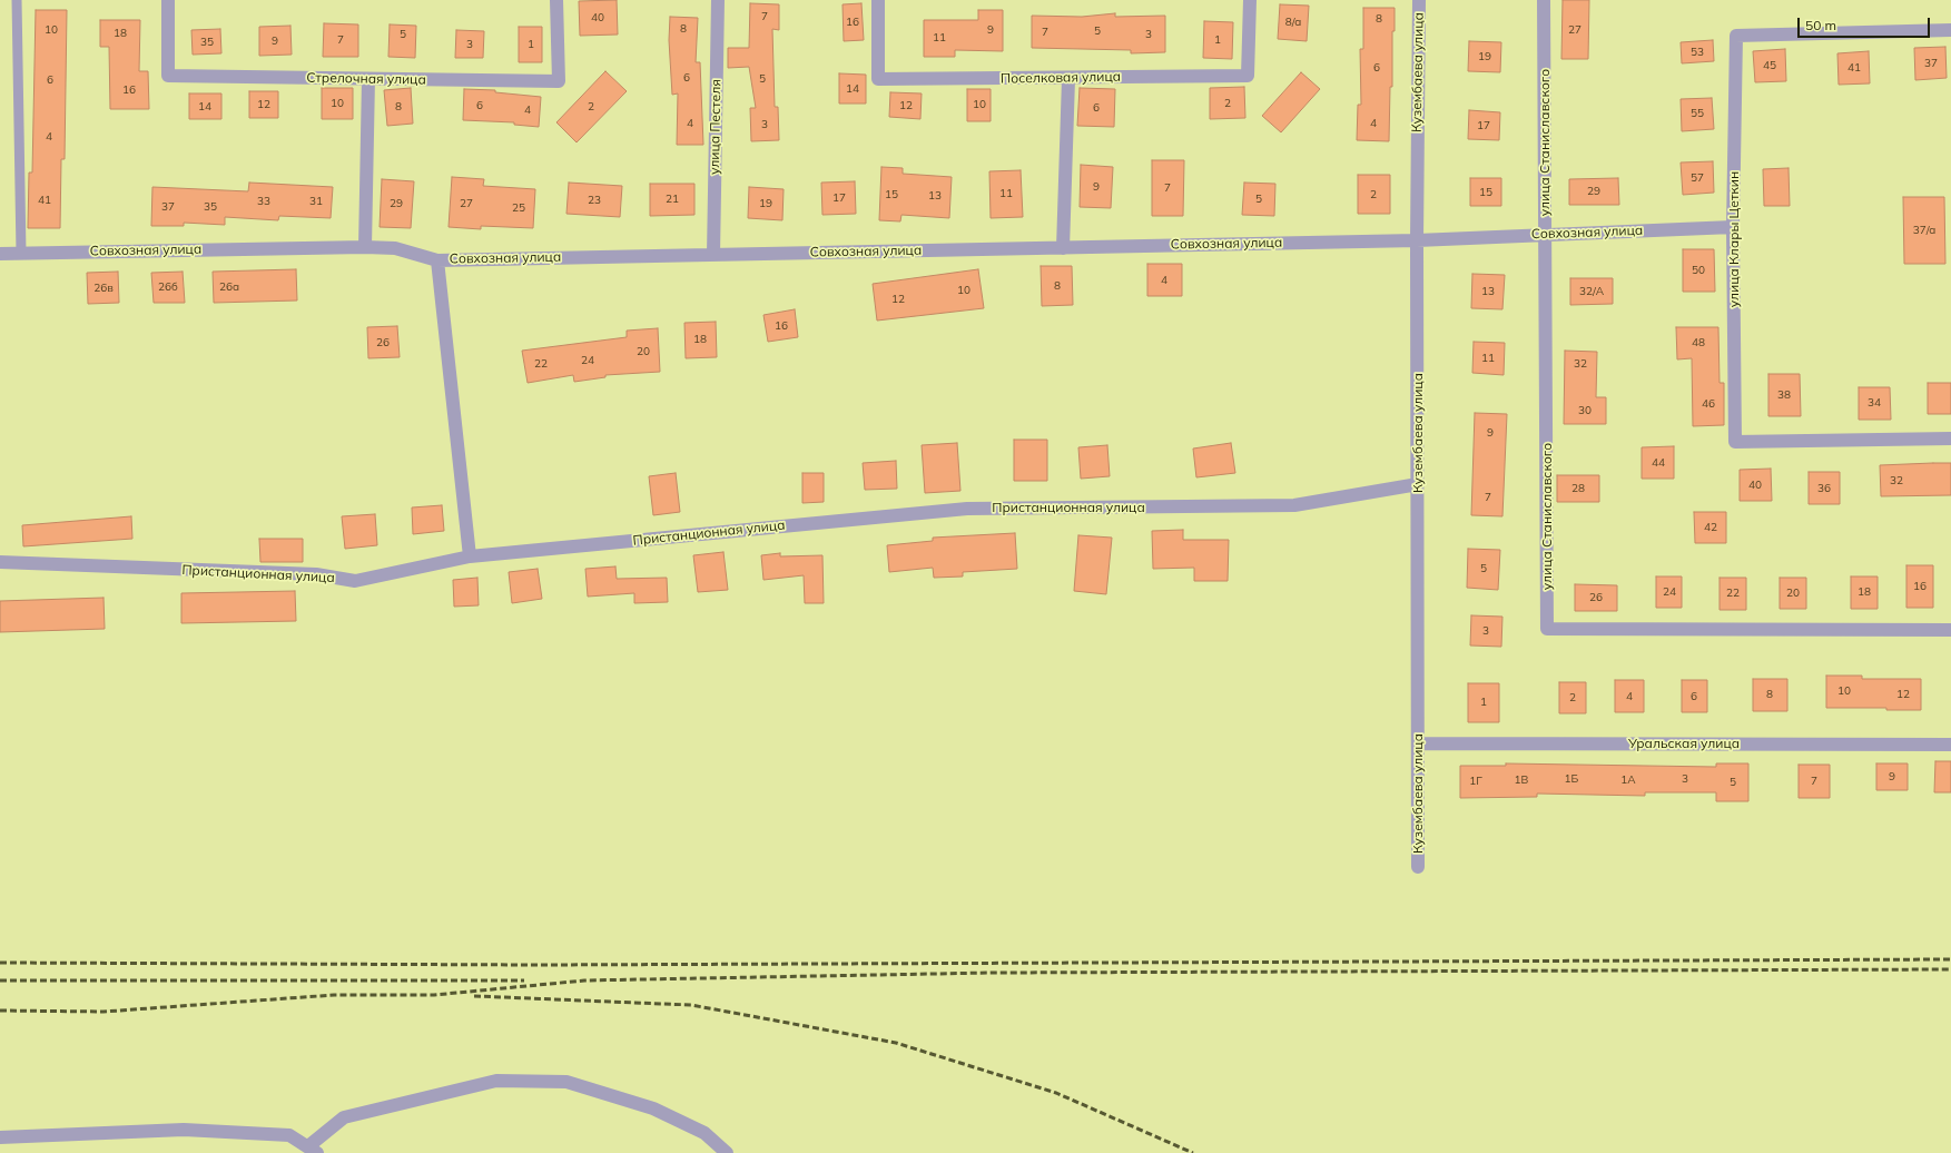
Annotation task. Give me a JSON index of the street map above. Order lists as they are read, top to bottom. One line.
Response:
{"streets":{"street":["Кузембаева улица","Поселковая улица","Стрелочная улица","улица Пестеля","улица Станиславского","Совхозная улица","улица Клары Цеткин","Пристанционная улица","Уральская улица"]},"crossings":[["Кузембаева улица","Совхозная улица"],["Кузембаева улица","Пристанционная улица"],["Кузембаева улица","Уральская улица"],["улица Пестеля","Совхозная улица"],["улица Станиславского","Совхозная улица"],["Совхозная улица","улица Клары Цеткин"]],"house_numbers":["7","40","8","16","8/a","8","10","9","27","5","7","18","5","3","11","7","1","9","35","3","1","53","19","37","45","6","41","6","5","6","14","16","10","2","12","10","6","12","14","8","2","6","4","55","4","4","3","17","4","57","9","7","29","15","11","15","2","13","17","21","5","41","23","33","31","29","27","19","37","35","25","37/a","50","4","8","26б","26а","26в","10","13","32/А","12","16","18","26","48","20","11","24","22","32","38","34","46","30","9","44","32","40","28","36","7","42","5","16","24","18","22","20","26","3","10","8","12","4","6","2","1","9","1Б","3","1В","1А","1Г","7","5"],"scale_bar":"50 m"}
